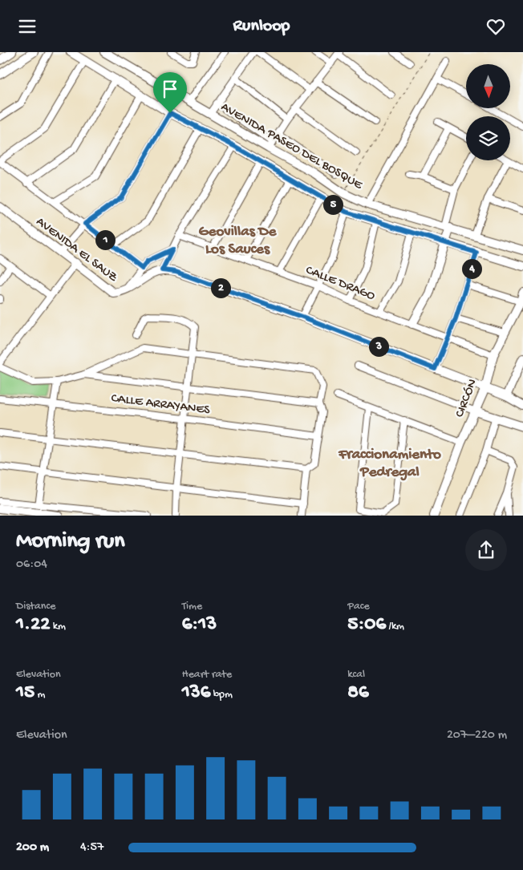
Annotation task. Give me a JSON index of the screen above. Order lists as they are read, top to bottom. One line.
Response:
{"streets":{"main road":["AVENIDA PASEO DEL BOSQUE","AVENIDA EL SAUZ","CIRCÓN"],"street":["CALLE DRAGO","CALLE ARRAYANES"]},"crossings":[["CALLE DRAGO","CIRCÓN"]],"districts":["Geovillas De Los Sauces","Fraccionamiento Pedregal"],"north":"bottom","page":{"header":"Runloop","pins":["5","1","4","2","3"],"heading":["Morning run","06:04"],"stats":[["Distance","1.22 km"],["Time","6:13"],["Pace","5:06 /km"],["Elevation","15 m"],["Heart rate","136 bpm"],["kcal","86"]],"chart":["Elevation","207–220 m"],"list":[{"name":"200 m","note":"4:57"}]}}
